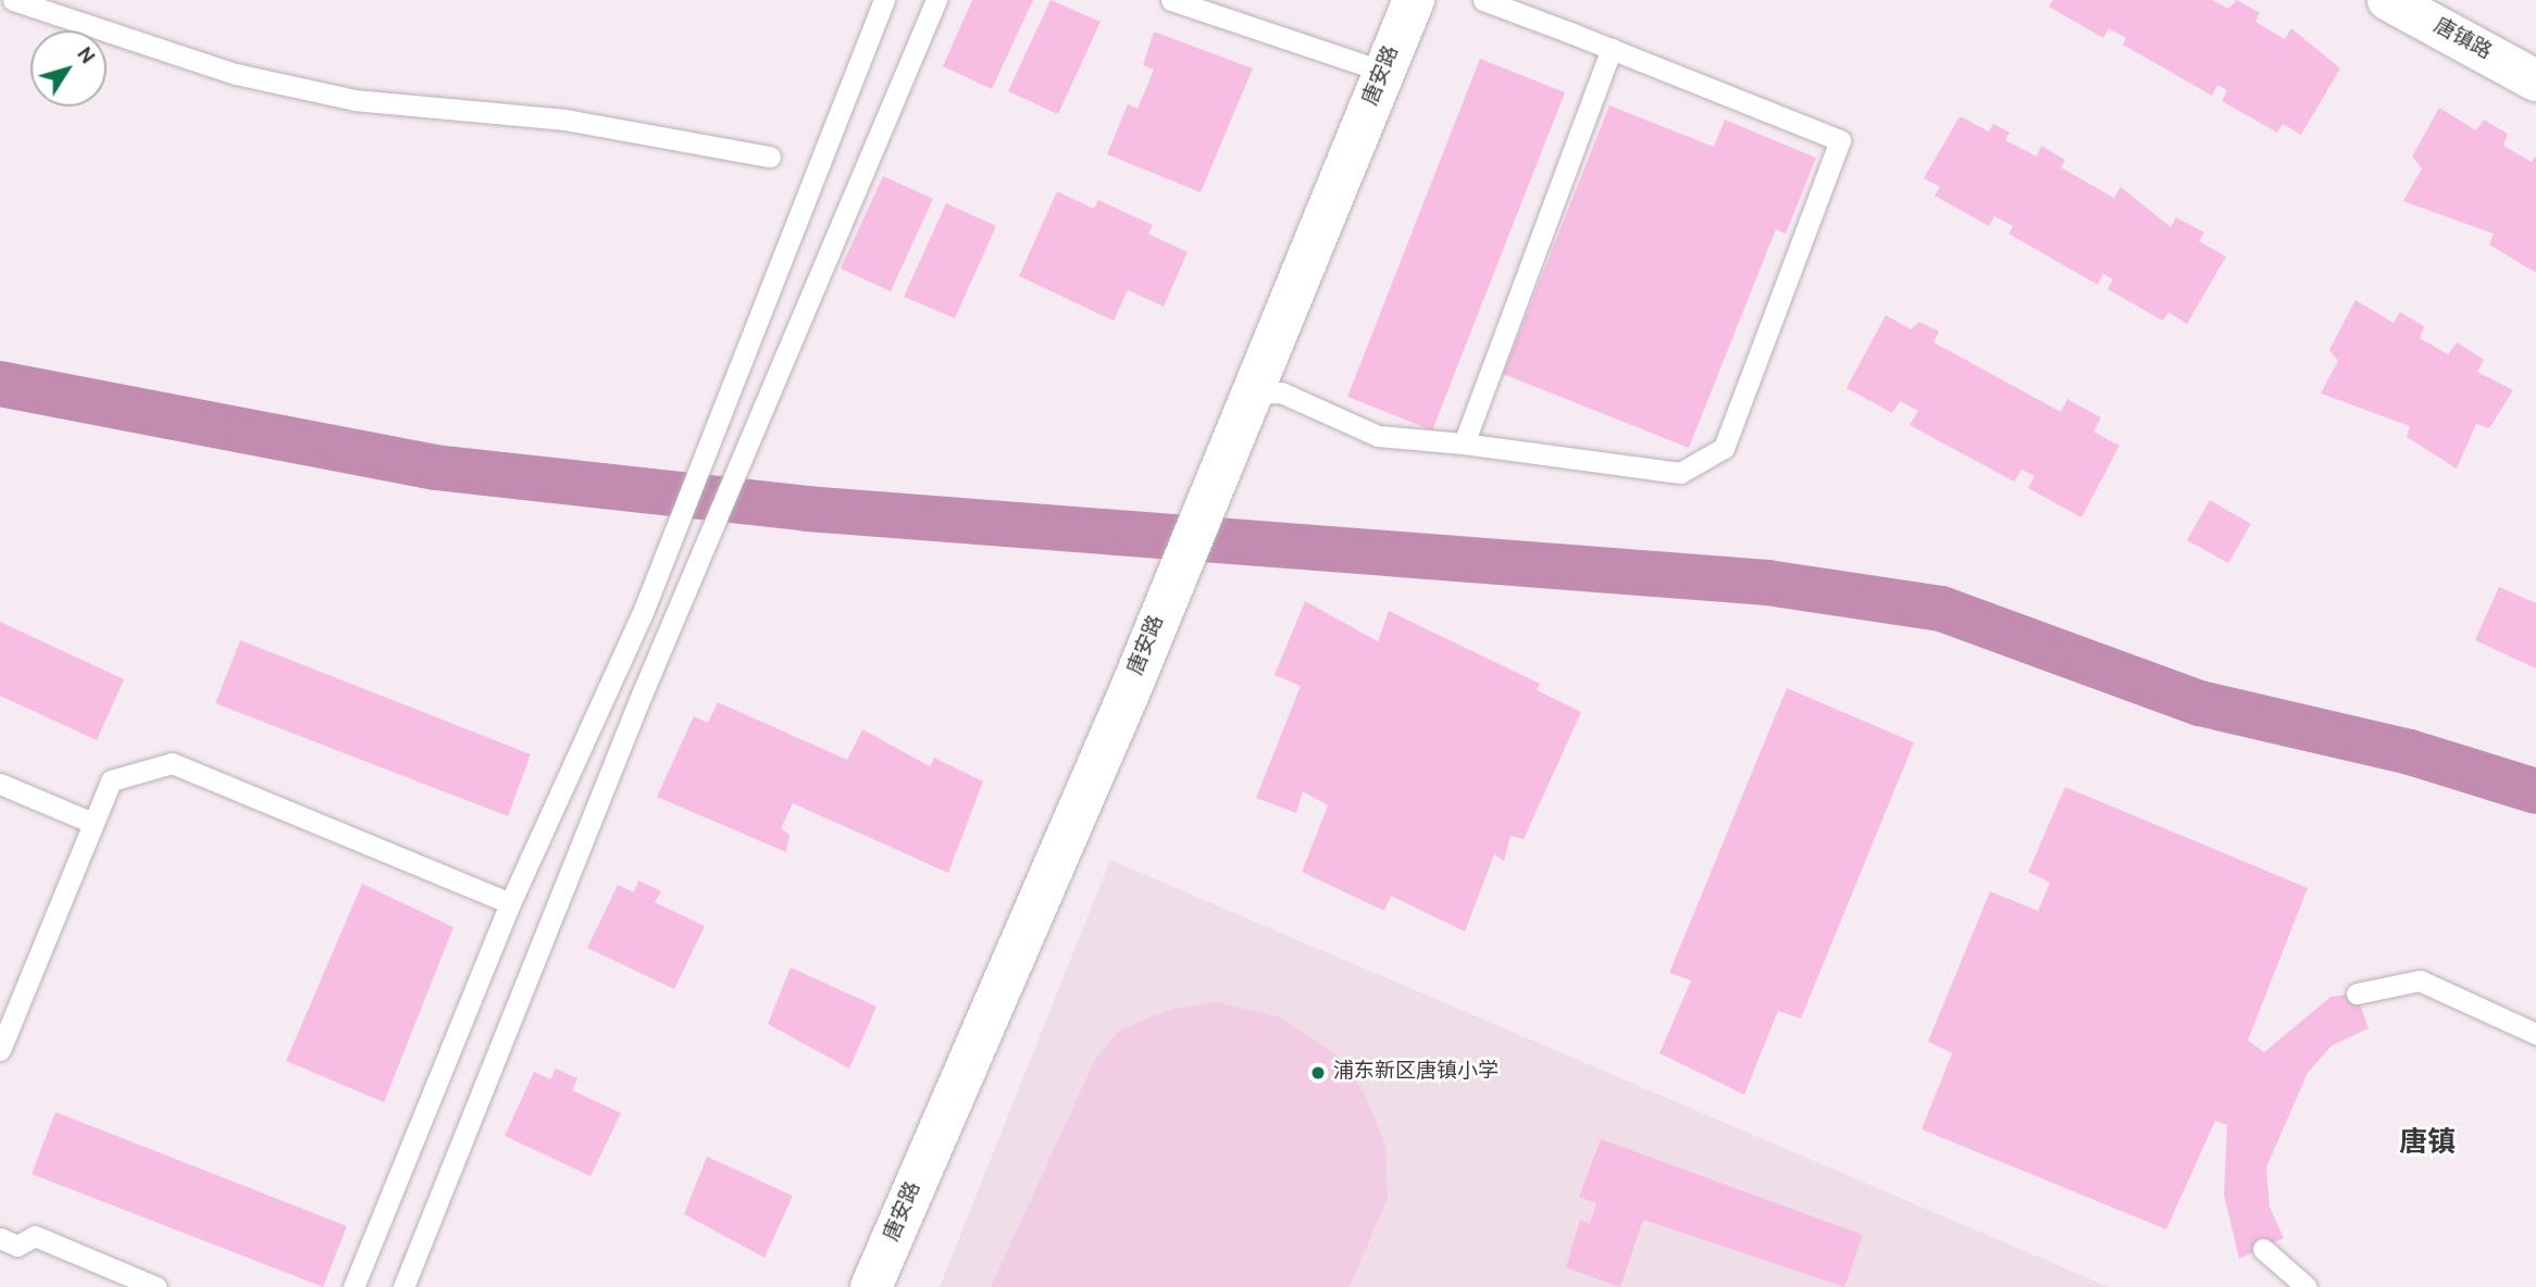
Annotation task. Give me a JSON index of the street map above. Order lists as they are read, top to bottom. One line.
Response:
{"streets":{"street":["唐镇路","唐安路"]},"districts":["唐镇"],"places":["浦东新区唐镇小学"],"north":"top right"}
